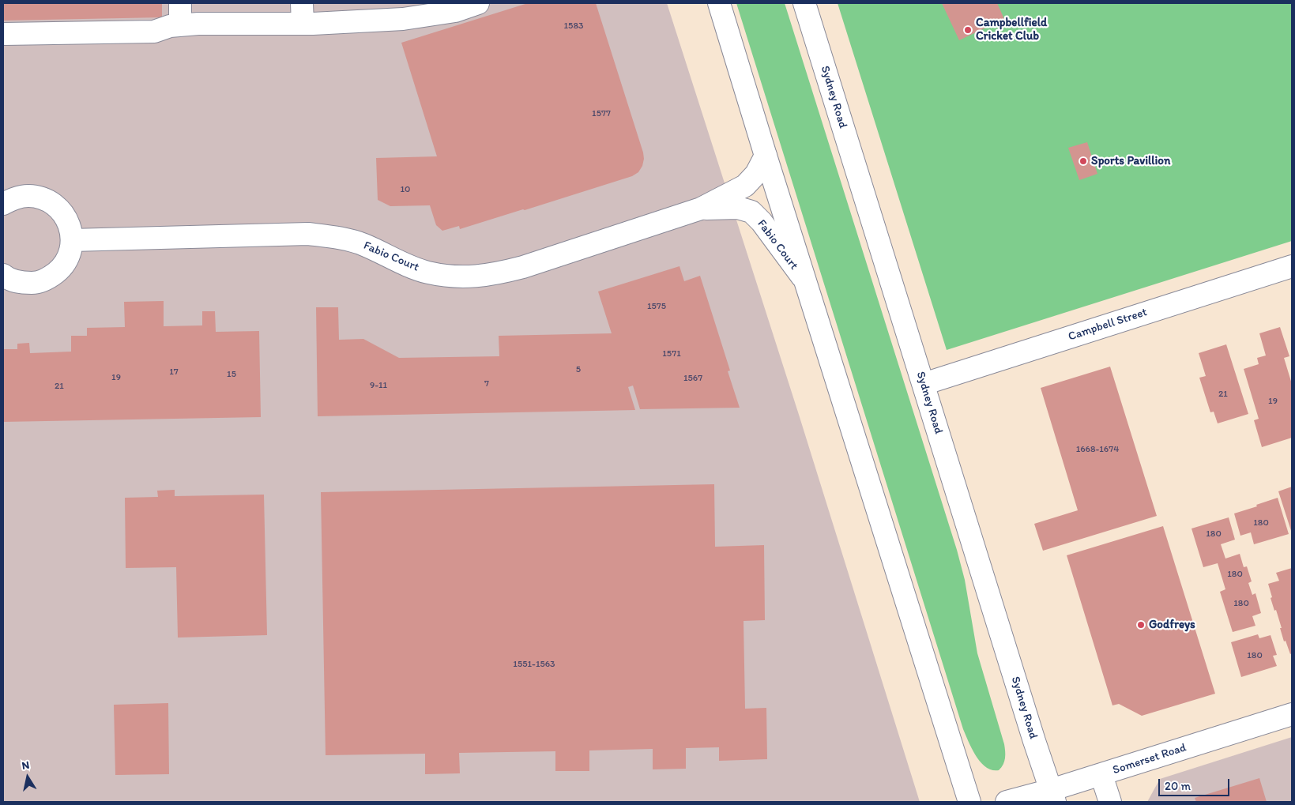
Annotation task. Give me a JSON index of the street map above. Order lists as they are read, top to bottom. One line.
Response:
{"streets":{"main road":["Sydney Road","Fabio Court","Campbell Street","Somerset Road"]},"crossings":[["Sydney Road","Campbell Street"],["Sydney Road","Somerset Road"]],"places":["Campbellfield Cricket Club","Sports Pavillion","Godfreys"],"house_numbers":["1583","1577","10","1575","1571","5","17","15","19","1567","7","9-11","21","21","19","1668-1674","180","180","180","180","180","1551-1563"],"scale_bar":"20 m","north":"top"}
